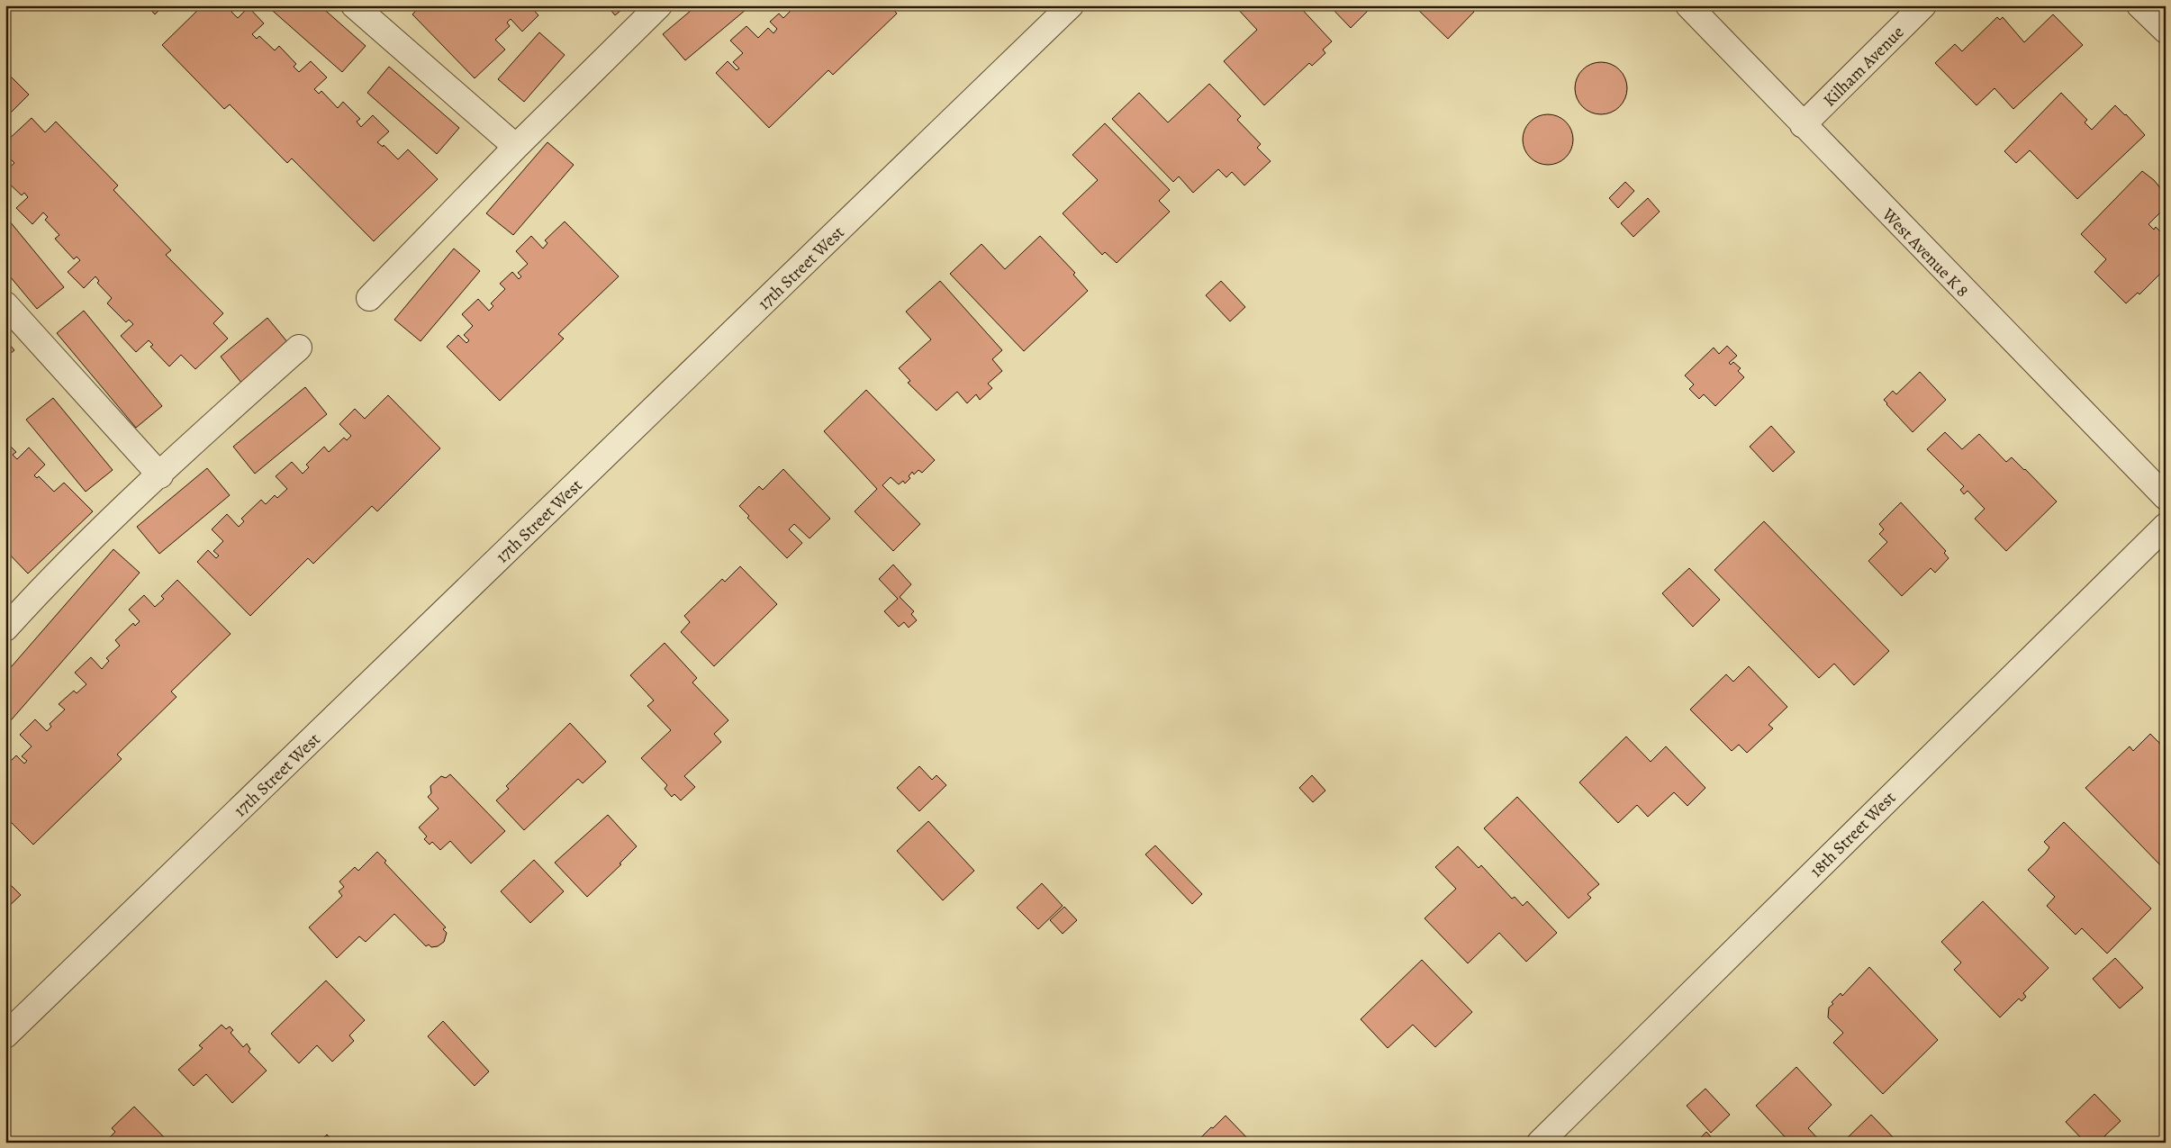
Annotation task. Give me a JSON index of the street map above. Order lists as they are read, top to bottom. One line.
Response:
{"streets":{"street":["Kilham Avenue","West Avenue K 8","17th Street West","18th Street West"]},"crossings":[["Kilham Avenue","West Avenue K 8"]]}
